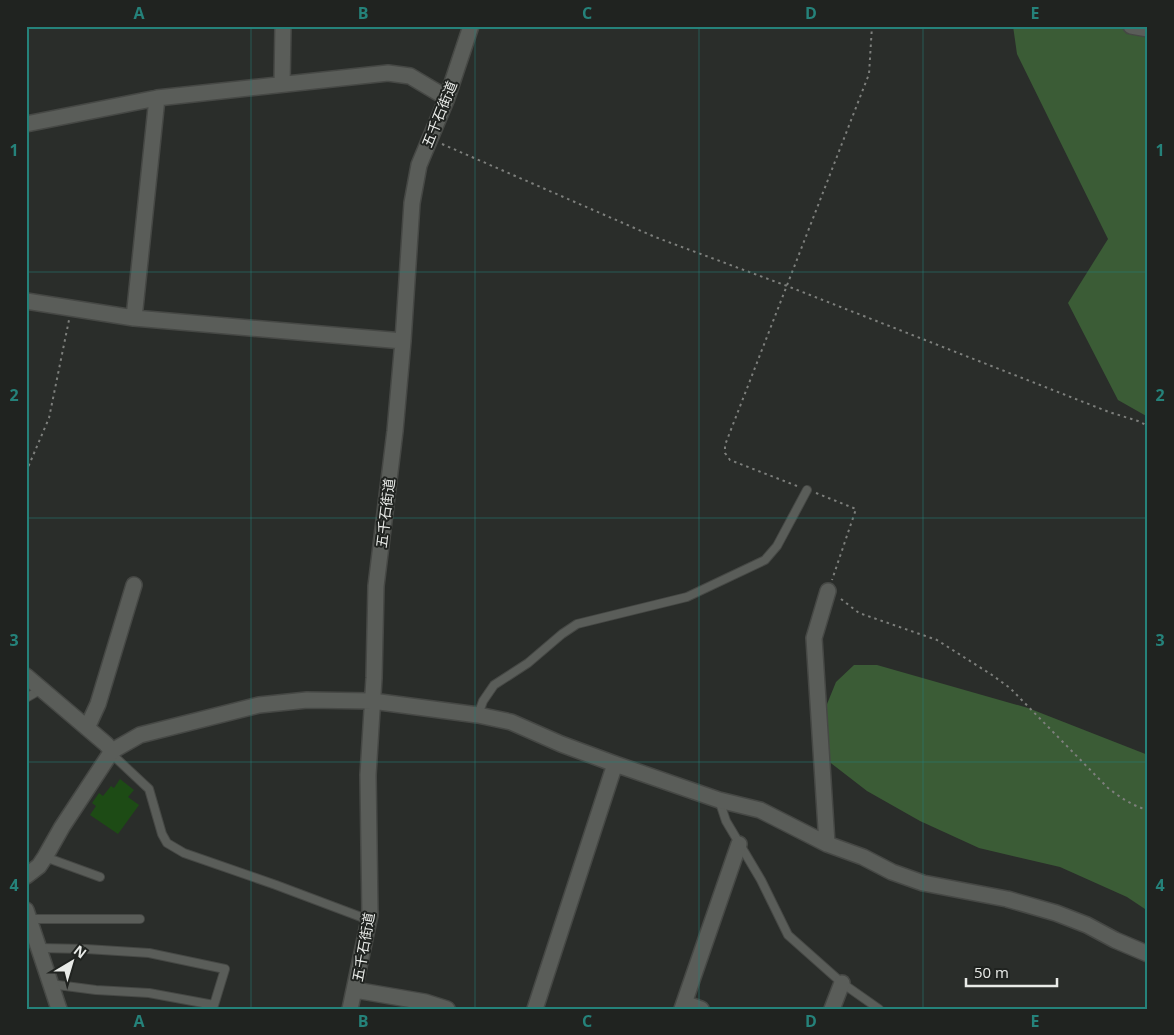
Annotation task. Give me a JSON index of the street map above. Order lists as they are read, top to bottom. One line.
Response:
{"streets":{"street":["五千石街道"]},"scale_bar":"50 m","north":"top right","grid":{"columns":["A","B","C","D","E"],"rows":["1","2","3","4"]}}
